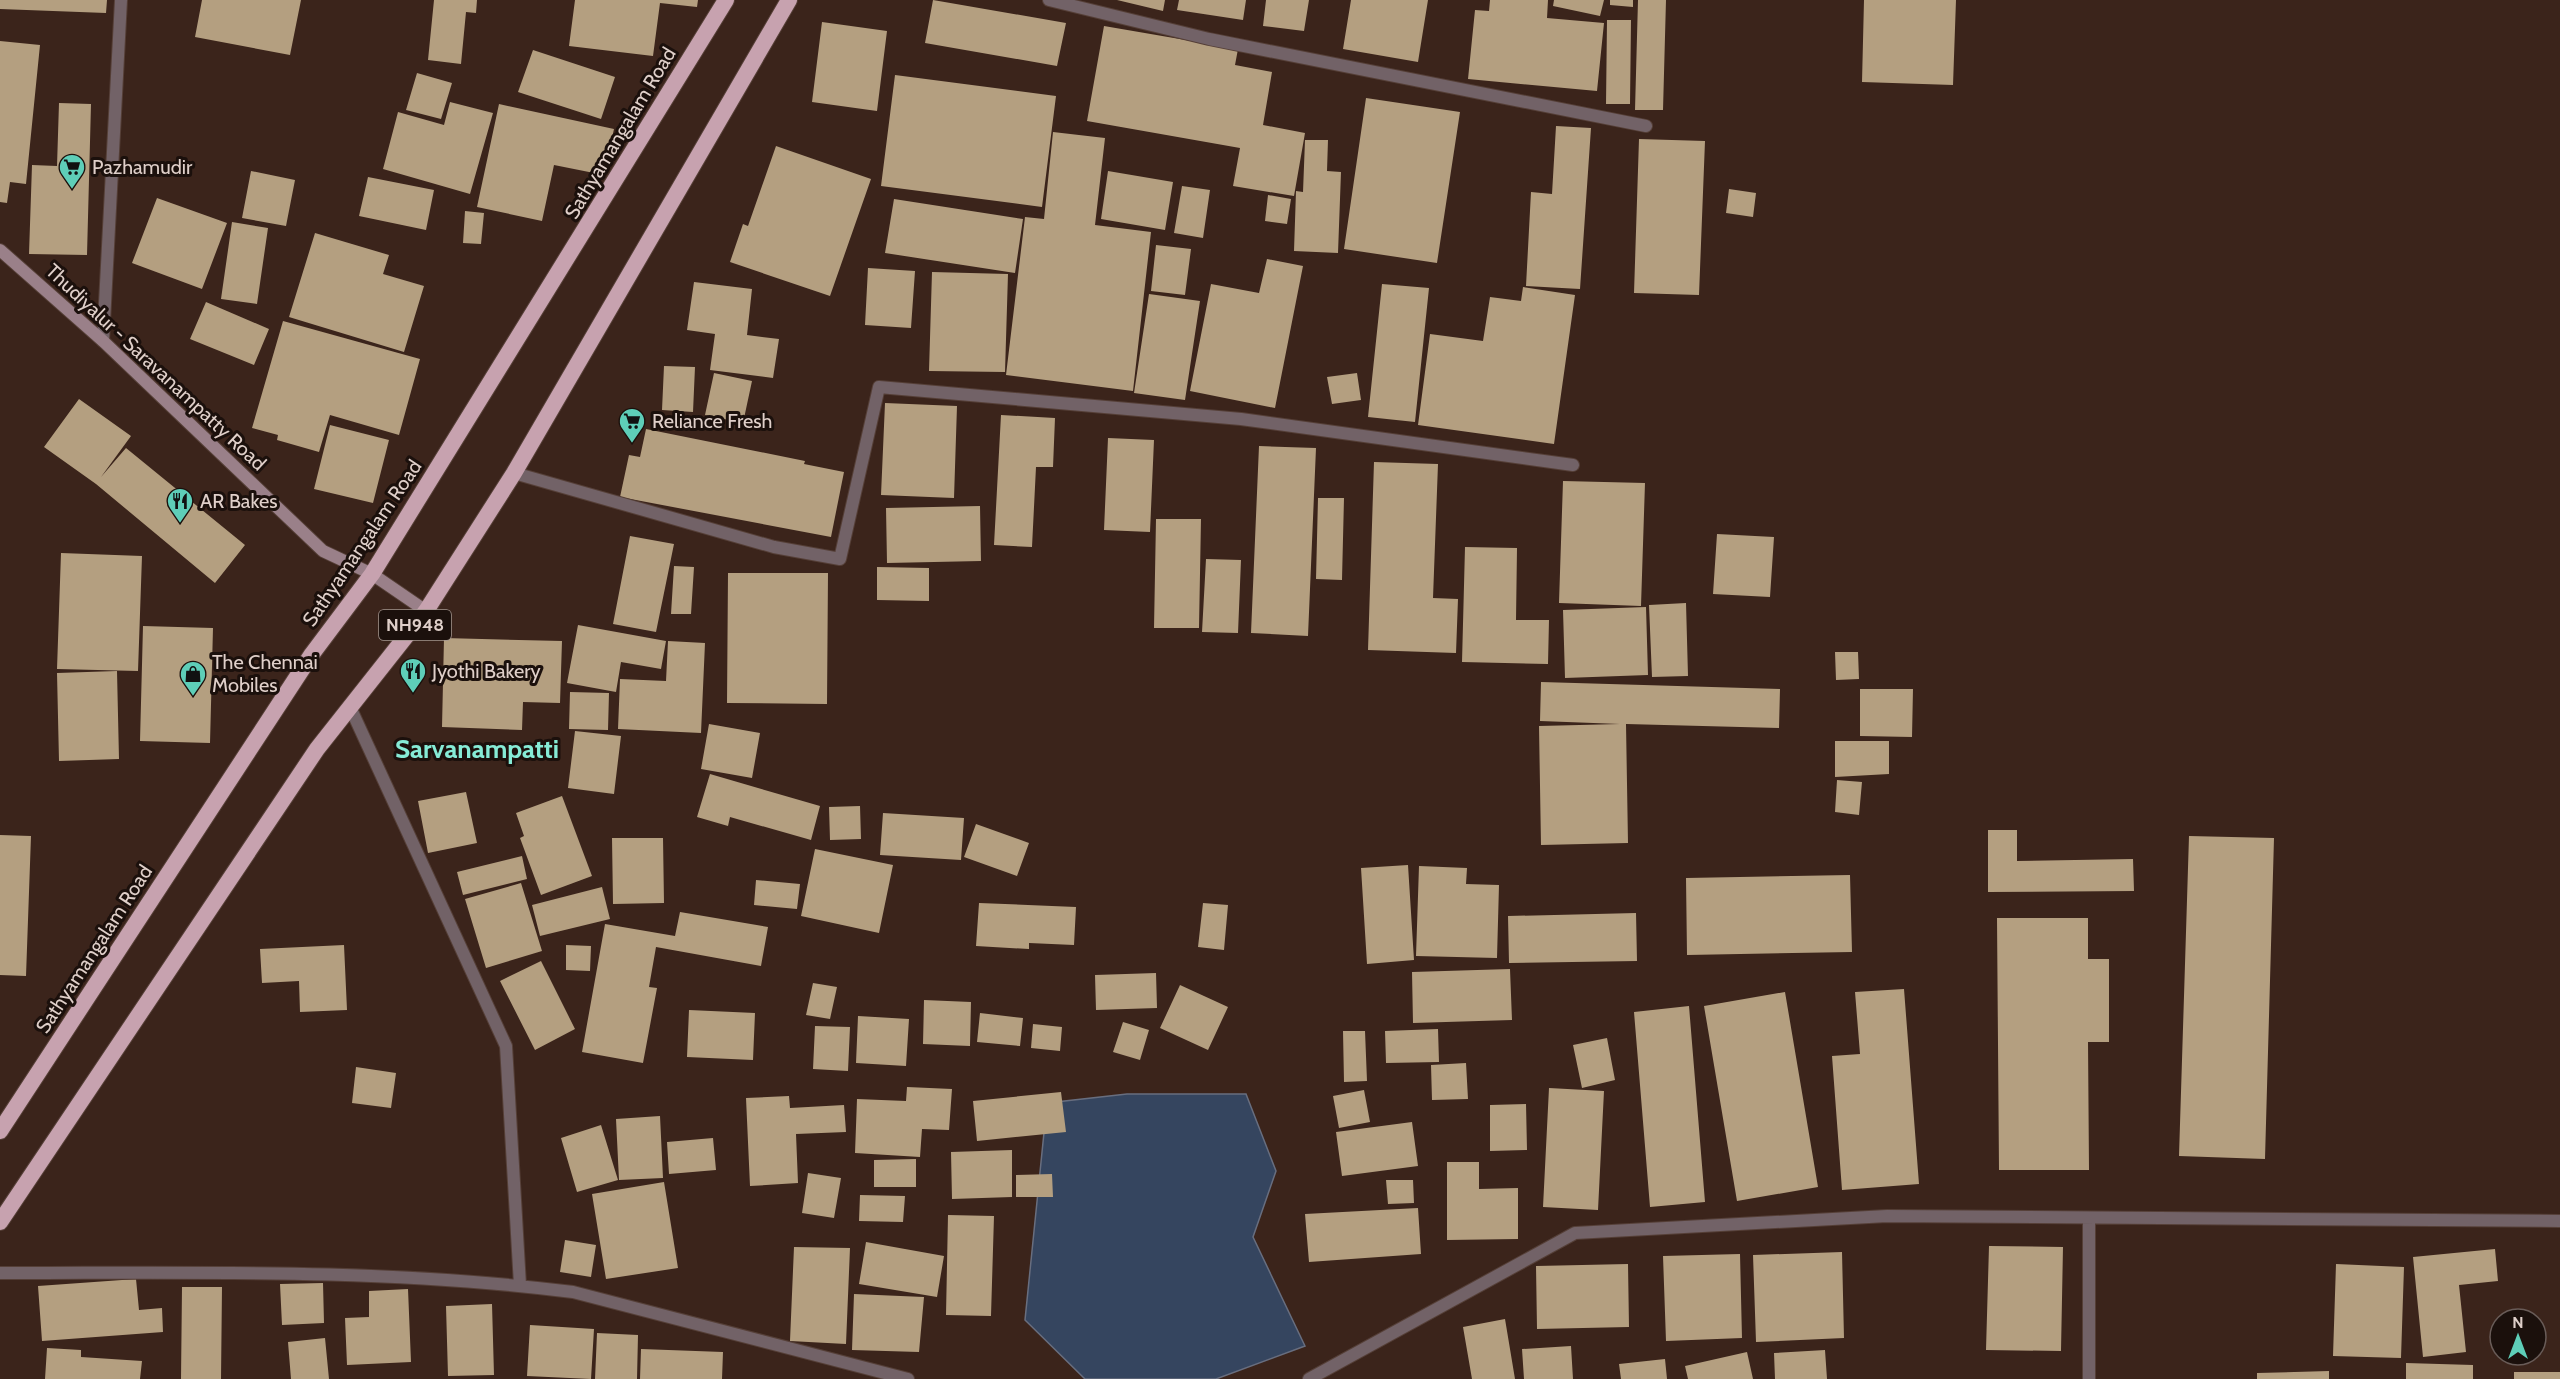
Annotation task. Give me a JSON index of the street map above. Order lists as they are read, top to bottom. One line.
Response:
{"streets":{"highway":["Sathyamangalam Road","NH948"],"main road":["Thudiyalur - Saravanampatty Road"]},"crossings":[["Sathyamangalam Road","Thudiyalur - Saravanampatty Road"],["Thudiyalur - Saravanampatty Road","NH948"]],"districts":["Sarvanampatti"],"places":{"supermarket":["Pazhamudir","Reliance Fresh"],"restaurant":["AR Bakes","Jyothi Bakery"],"shop":["The Chennai Mobiles"]},"north":"top"}
